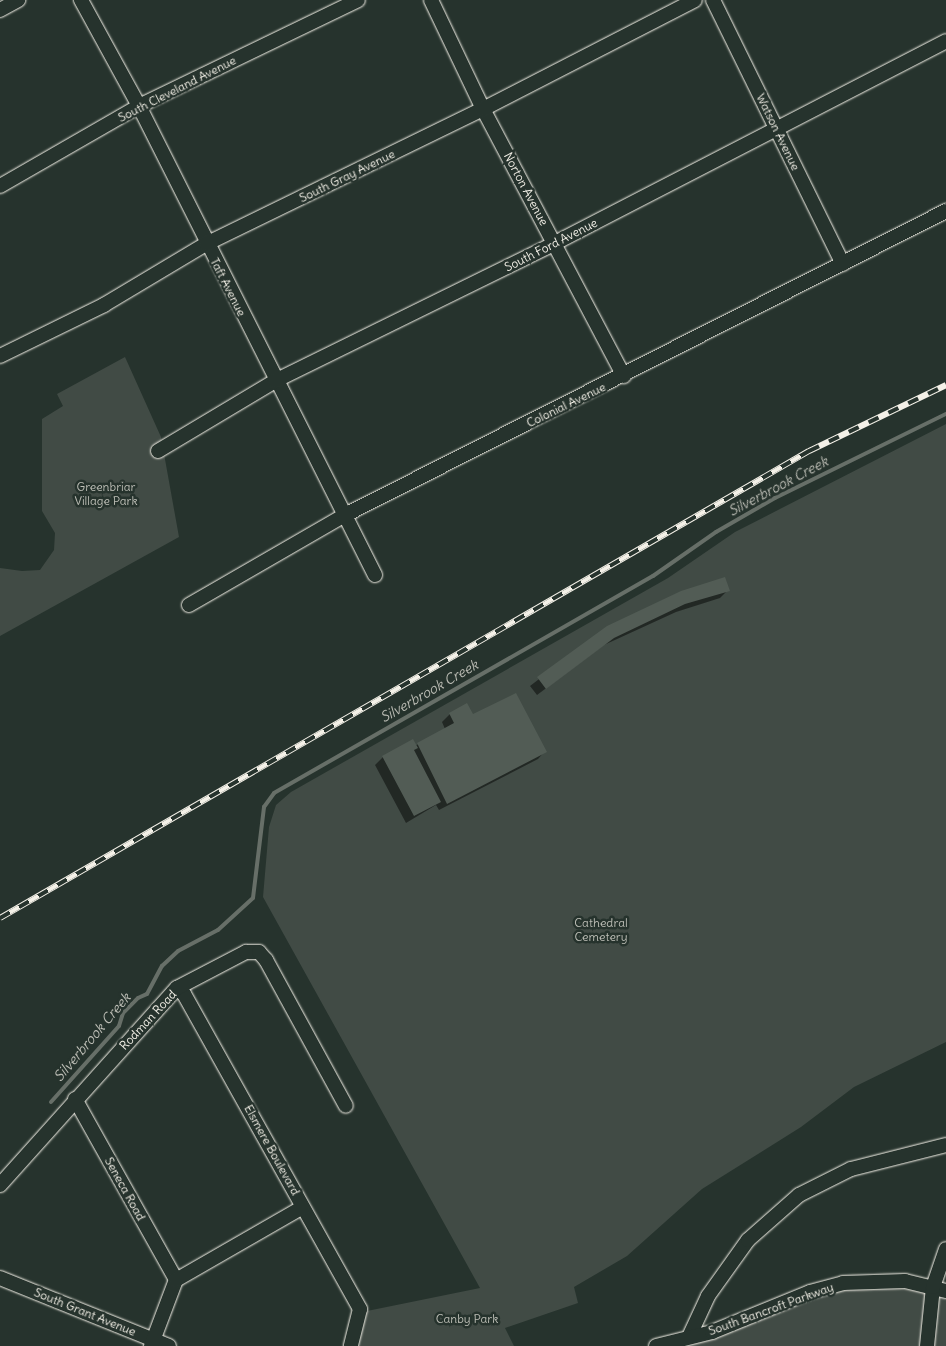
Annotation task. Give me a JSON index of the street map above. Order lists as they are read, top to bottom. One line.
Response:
{"streets":{"street":["South Cleveland Avenue","Watson Avenue","South Gray Avenue","Norton Avenue","South Ford Avenue","Taft Avenue","Colonial Avenue","Rodman Road","Elsmere Boulevard","Seneca Road","South Bancroft Parkway","South Grant Avenue"]},"crossings":[["South Cleveland Avenue","Taft Avenue"],["Watson Avenue","South Ford Avenue"],["Watson Avenue","Colonial Avenue"],["South Gray Avenue","Norton Avenue"],["South Gray Avenue","Taft Avenue"],["Norton Avenue","South Ford Avenue"],["Norton Avenue","Colonial Avenue"],["South Ford Avenue","Taft Avenue"],["Taft Avenue","Colonial Avenue"],["Rodman Road","Elsmere Boulevard"],["Rodman Road","Seneca Road"]],"water":["Silverbrook Creek"],"parks":["Greenbriar Village Park","Cathedral Cemetery","Canby Park"]}
